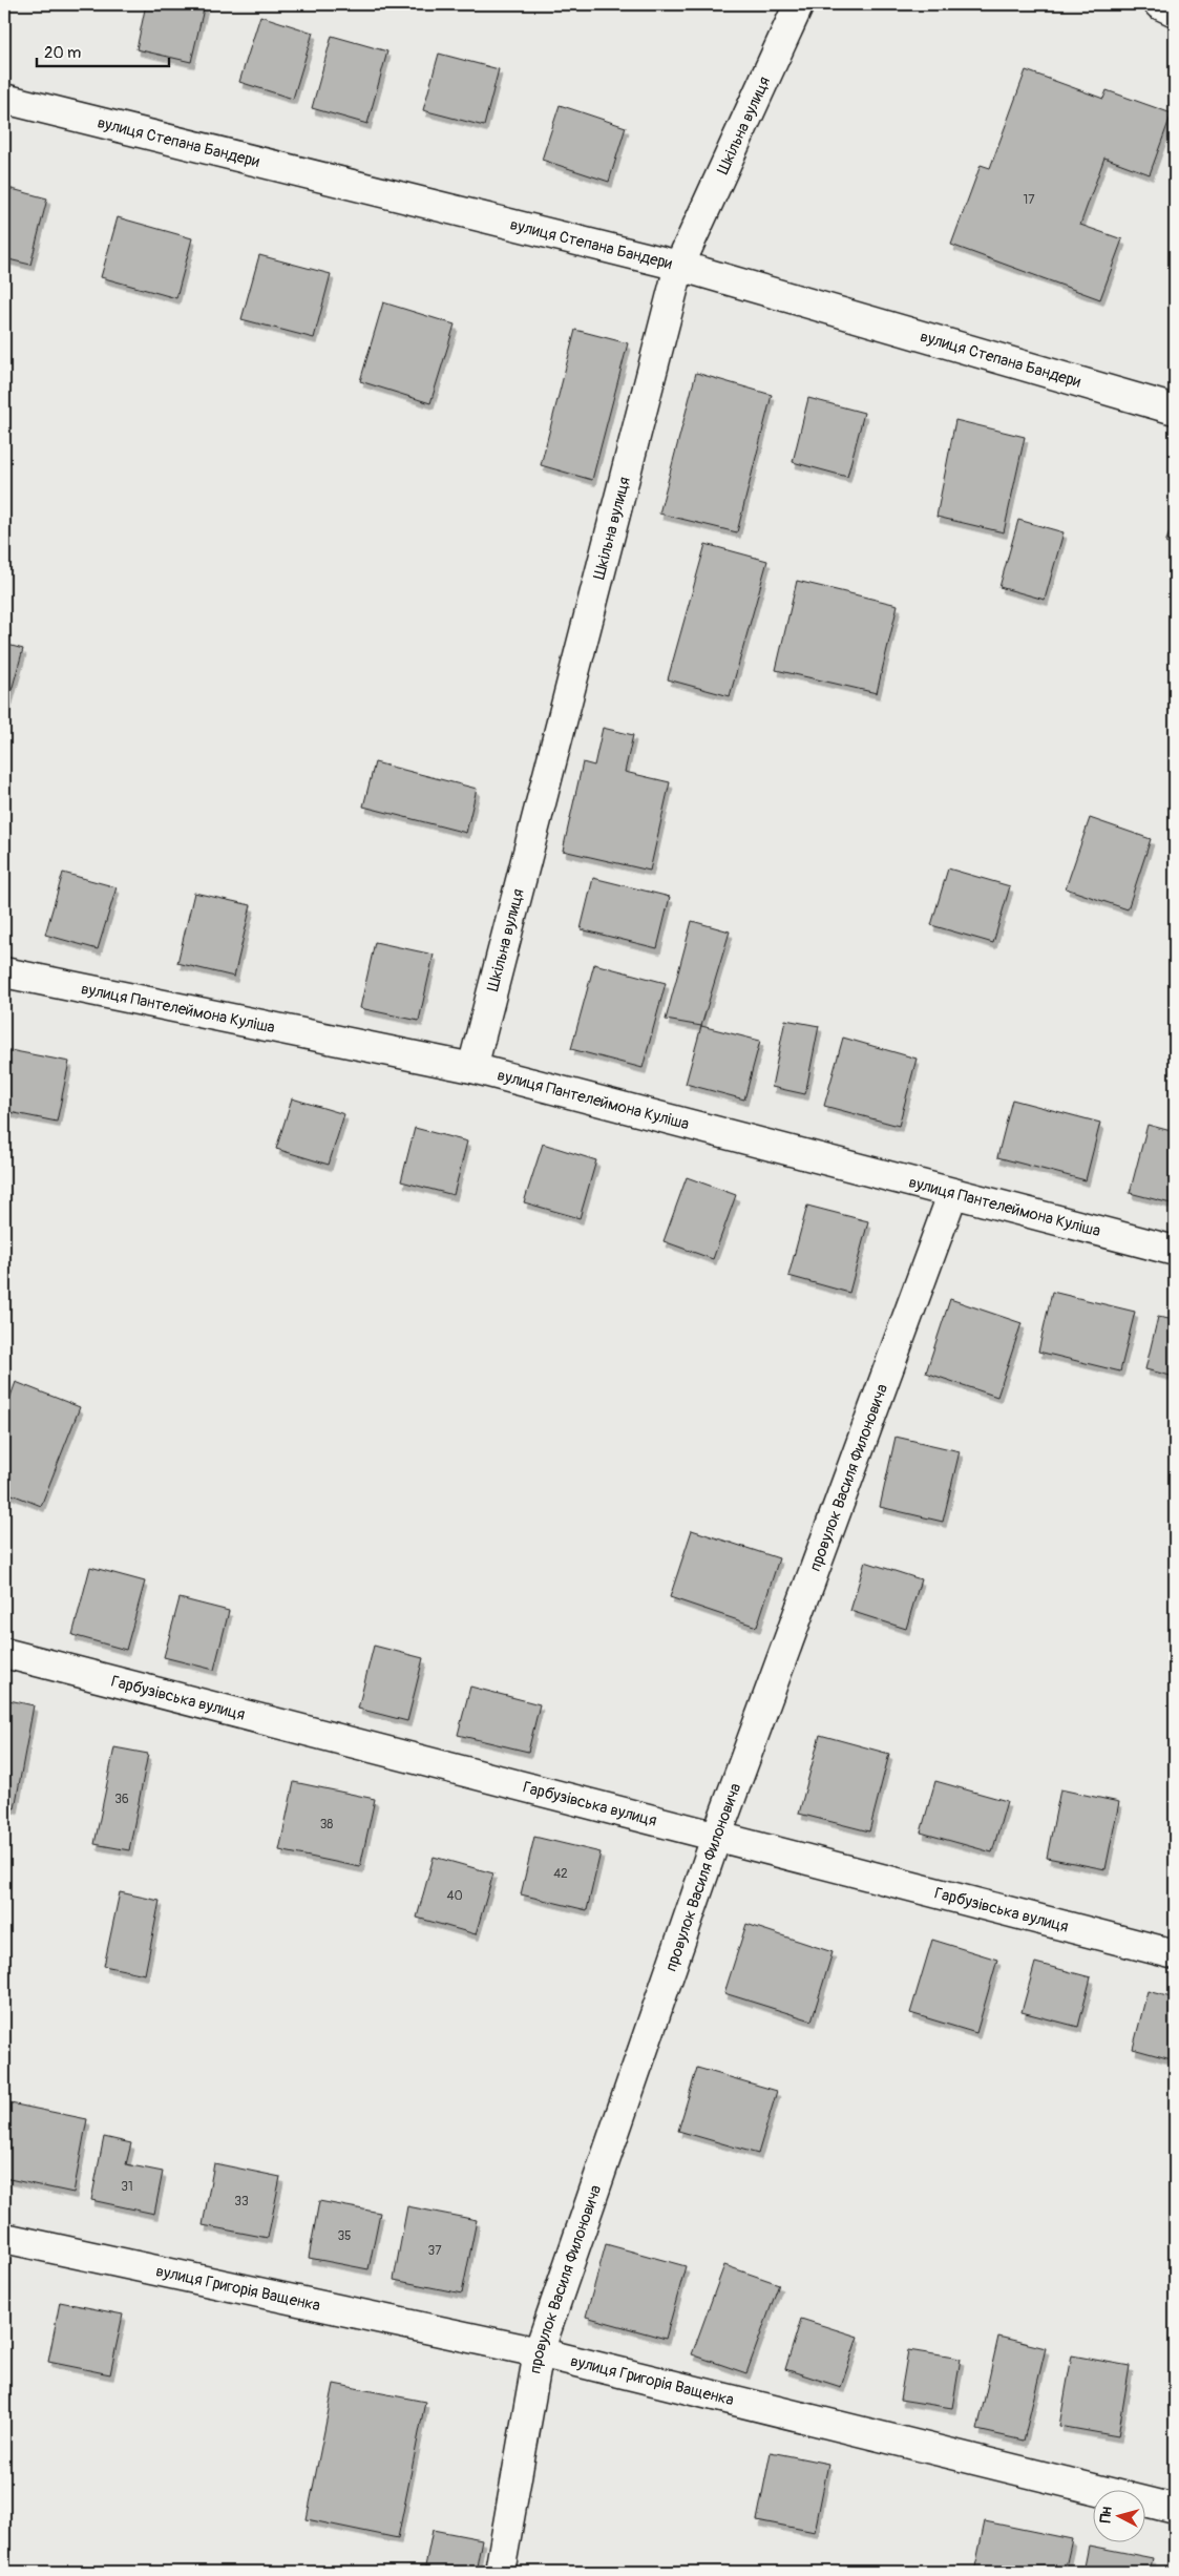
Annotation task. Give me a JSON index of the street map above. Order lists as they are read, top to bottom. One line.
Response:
{"streets":{"street":["Шкільна вулиця","вулиця Степана Бандери","вулиця Пантелеймона Куліша","провулок Василя Филоновича","Гарбузівська вулиця","вулиця Григорія Ващенка"]},"crossings":[["Шкільна вулиця","вулиця Степана Бандери"],["Шкільна вулиця","вулиця Пантелеймона Куліша"],["вулиця Пантелеймона Куліша","провулок Василя Филоновича"],["провулок Василя Филоновича","Гарбузівська вулиця"],["провулок Василя Филоновича","вулиця Григорія Ващенка"]],"house_numbers":["17","36","38","42","40","31","33","35","37"],"scale_bar":"20 m","north":"left"}
